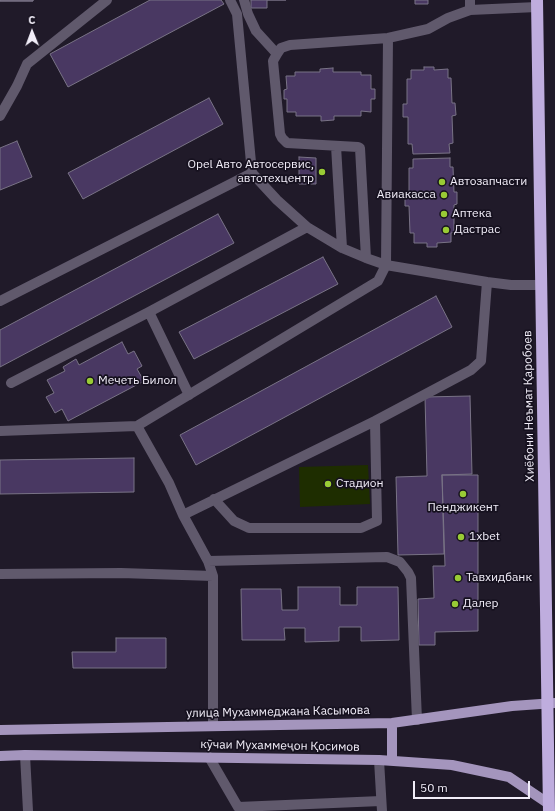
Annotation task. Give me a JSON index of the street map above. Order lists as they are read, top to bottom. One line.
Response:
{"streets":{"highway":["Хиёбони Неъмат Қаробоев"],"main road":["улица Мухаммеджана Касымова","кӯчаи Мухаммеҷон Қосимов"]},"crossings":[["Хиёбони Неъмат Қаробоев","улица Мухаммеджана Касымова"],["Хиёбони Неъмат Қаробоев","кӯчаи Мухаммеҷон Қосимов"]],"places":["Opel Авто Автосервис, автотехцентр","Автозапчасти","Авиакасса","Аптека","Дастрас","Мечеть Билол","Стадион","Пенджикент","1xbet","Тавхидбанк","Далер"],"scale_bar":"50 m","north":"top"}
